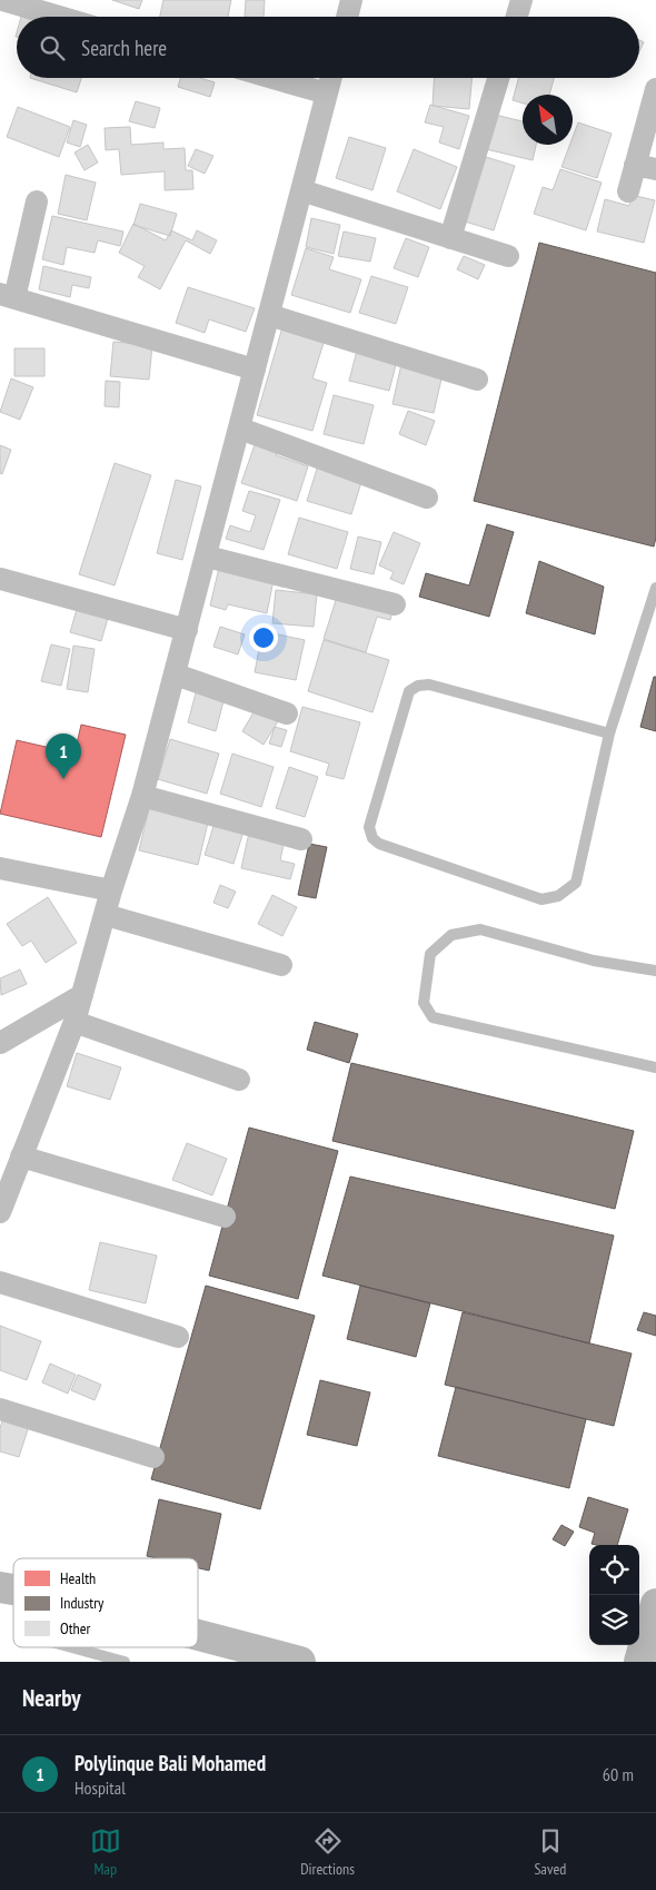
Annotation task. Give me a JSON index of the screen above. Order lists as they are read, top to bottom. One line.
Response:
{"legend":["Health","Industry","Other"],"north":"top left","page":{"search":"Search here","pins":"1","heading":"Nearby","list":[{"mark":"1","name":"Polylinque Bali Mohamed","note":"Hospital","value":"60 m"}],"nav":["Map","Directions","Saved"]}}
